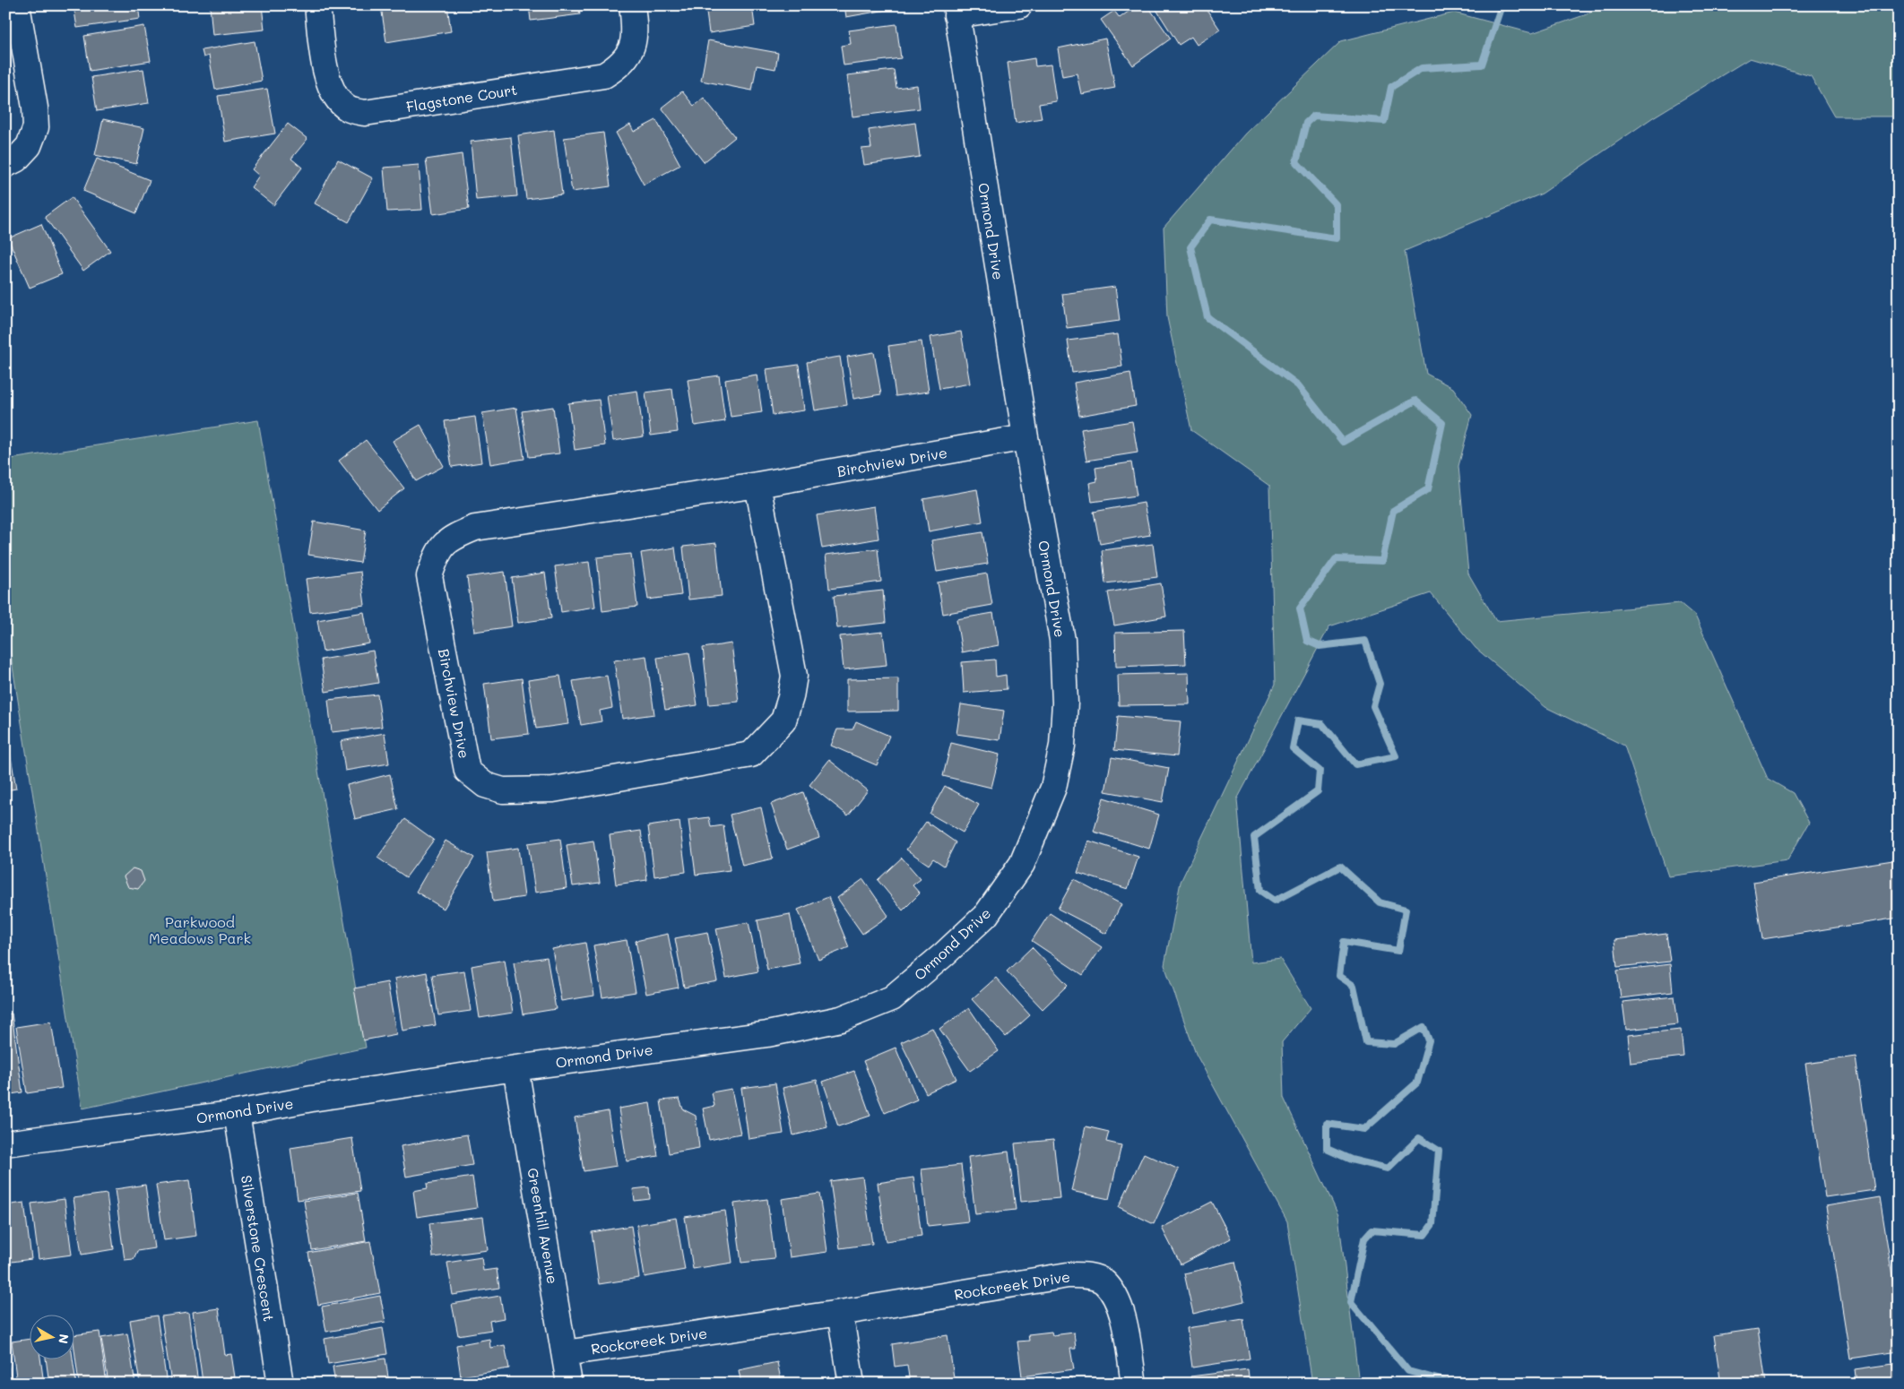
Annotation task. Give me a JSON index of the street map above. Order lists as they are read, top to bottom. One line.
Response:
{"streets":{"street":["Flagstone Court","Ormond Drive","Birchview Drive","Greenhill Avenue","Silverstone Crescent","Rockcreek Drive"]},"crossings":[["Ormond Drive","Birchview Drive"],["Ormond Drive","Greenhill Avenue"],["Ormond Drive","Silverstone Crescent"],["Greenhill Avenue","Rockcreek Drive"]],"parks":["Parkwood Meadows Park"],"north":"right"}
